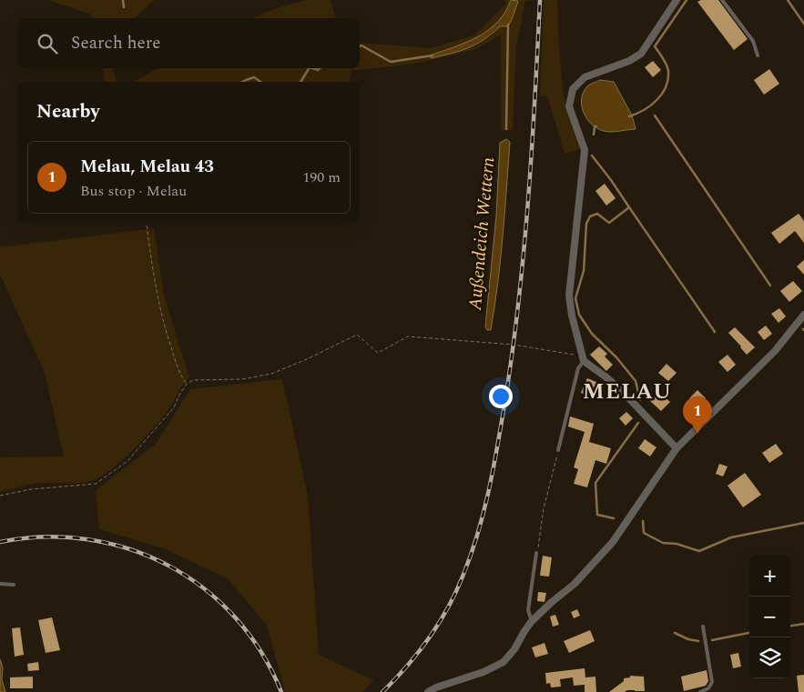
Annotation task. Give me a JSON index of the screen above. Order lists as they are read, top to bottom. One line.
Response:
{"districts":["MELAU"],"water":["Außendeich Wettern"],"page":{"search":"Search here","heading":"Nearby","list":[{"mark":"1","name":"Melau, Melau 43","note":"Bus stop · Melau","value":"190 m"}],"pins":"1","map_buttons":["+","−"]}}
